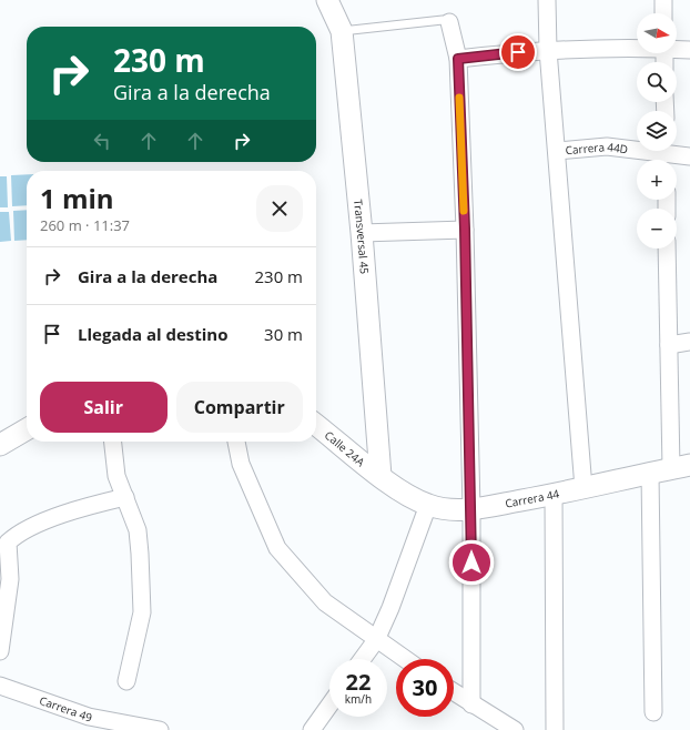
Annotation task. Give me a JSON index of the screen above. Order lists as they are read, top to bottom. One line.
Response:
{"streets":{"street":["Carrera 44D","Transversal 45","Calle 24A","Carrera 44","Carrera 49"]},"crossings":[["Transversal 45","Calle 24A"],["Transversal 45","Carrera 44"],["Calle 24A","Carrera 44"]],"north":"right","page":{"map_buttons":["+","−"],"turn":["230 m","Gira a la derecha"],"heading":["1 min","260 m · 11:37"],"list":[{"name":"Gira a la derecha","value":"230 m"},{"name":"Llegada al destino","value":"30 m"}],"buttons":["Salir","Compartir"],"speed":"22 km/h","limit":"30"}}
